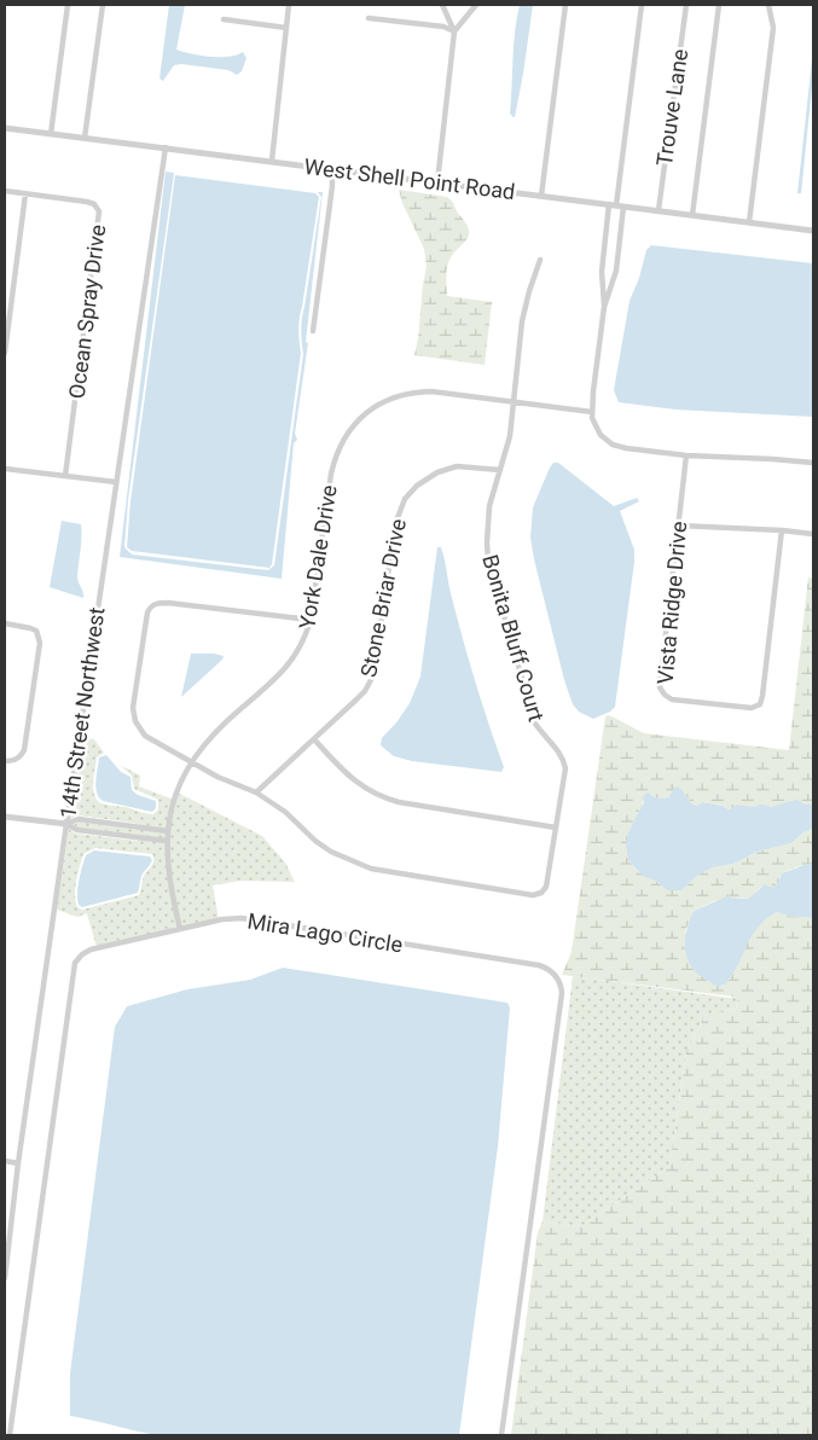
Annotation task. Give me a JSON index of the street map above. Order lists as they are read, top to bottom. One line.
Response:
{"streets":{"street":["Trouve Lane","West Shell Point Road","Ocean Spray Drive","York Dale Drive","Stone Briar Drive","Vista Ridge Drive","Bonita Bluff Court","14th Street Northwest","Mira Lago Circle"]},"crossings":[["Trouve Lane","West Shell Point Road"],["West Shell Point Road","14th Street Northwest"],["York Dale Drive","Bonita Bluff Court"],["York Dale Drive","Mira Lago Circle"],["Stone Briar Drive","Bonita Bluff Court"]]}
